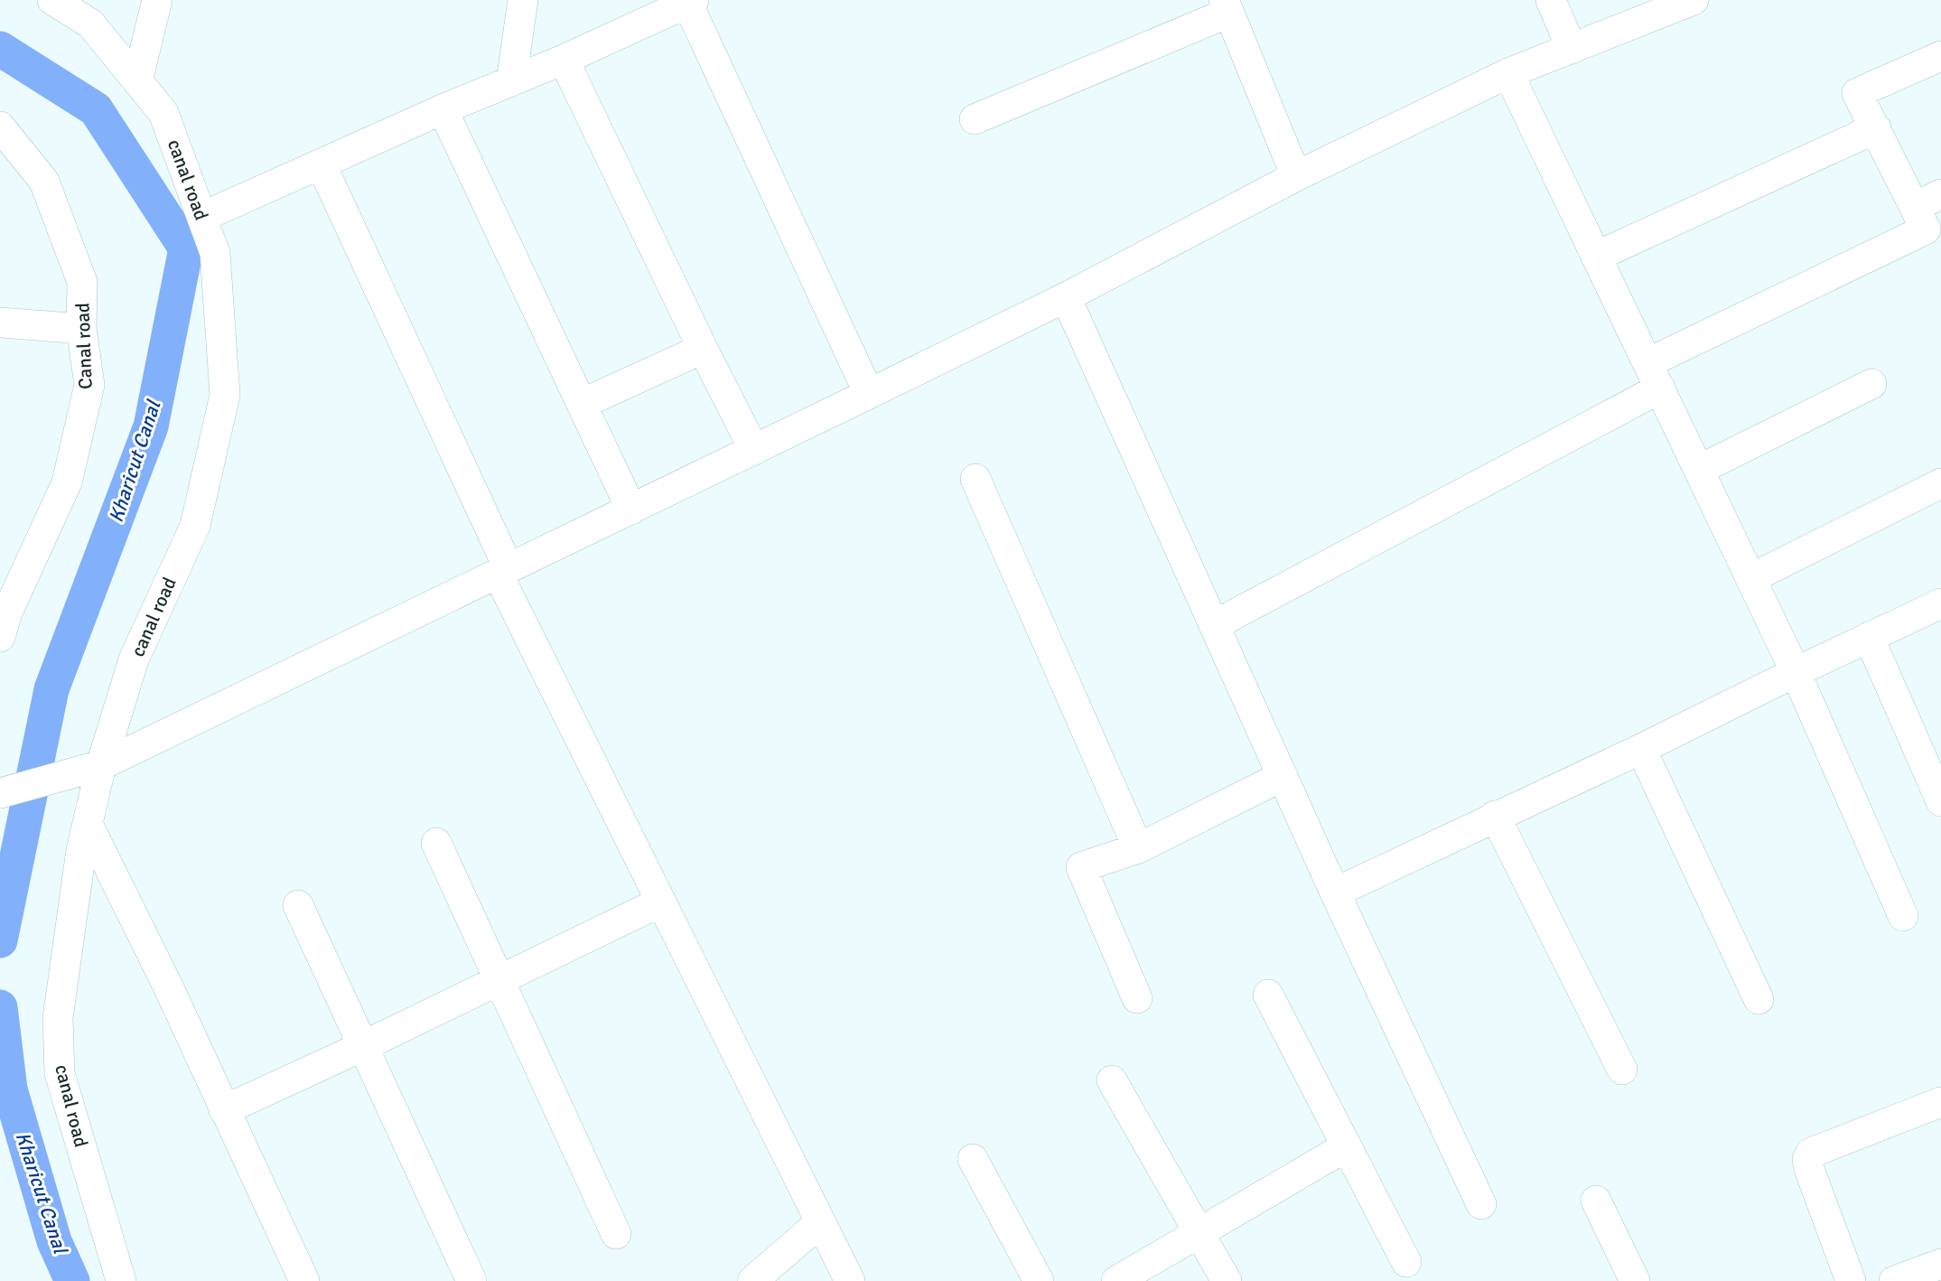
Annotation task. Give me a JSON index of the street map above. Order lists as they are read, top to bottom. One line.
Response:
{"streets":{"street":["canal road","Canal road"]},"water":["Kharicut Canal"]}
